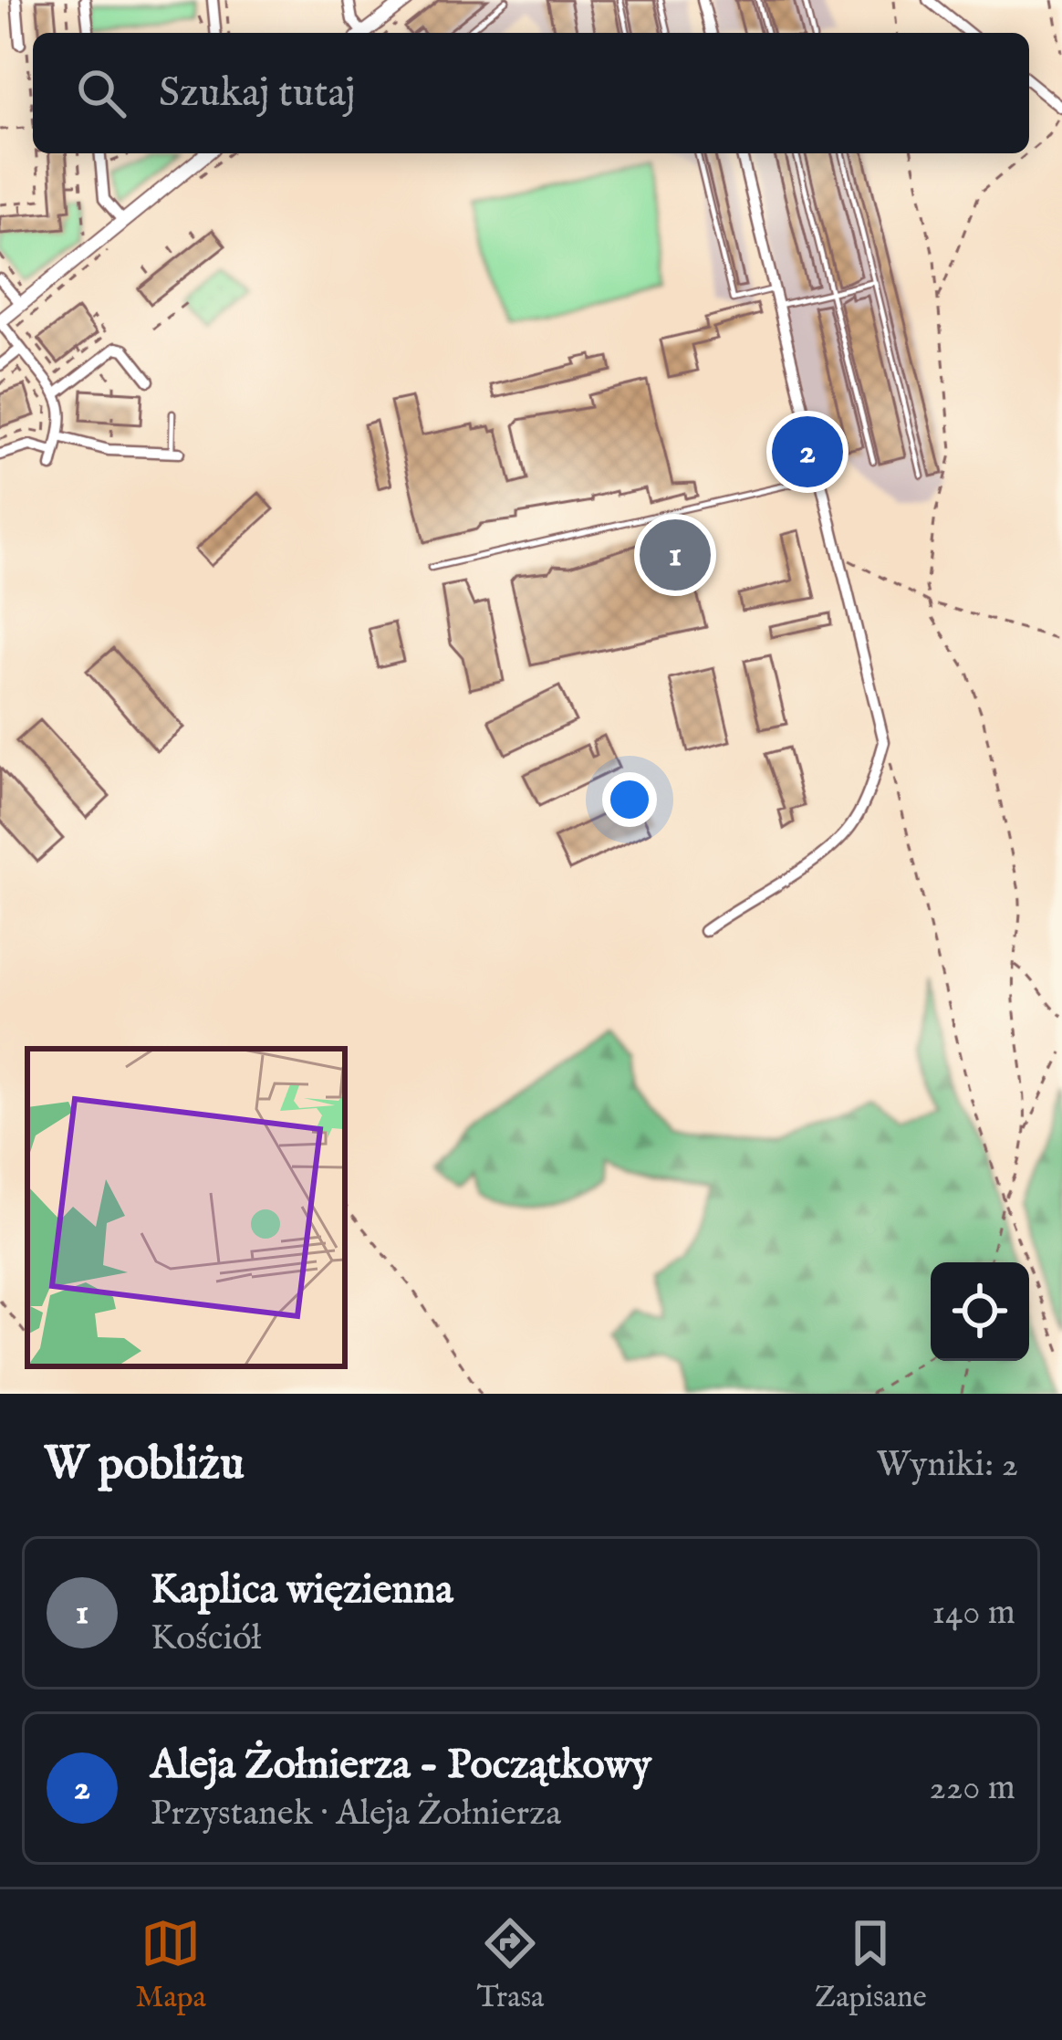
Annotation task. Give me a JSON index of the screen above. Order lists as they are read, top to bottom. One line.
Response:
{"page":{"search":"Szukaj tutaj","pins":["2","1"],"heading":["W pobliżu","Wyniki: 2"],"list":[{"mark":"1","name":"Kaplica więzienna","note":"Kościół","value":"140 m"},{"mark":"2","name":"Aleja Żołnierza - Początkowy","note":"Przystanek · Aleja Żołnierza","value":"220 m"}],"nav":["Mapa","Trasa","Zapisane"]}}
